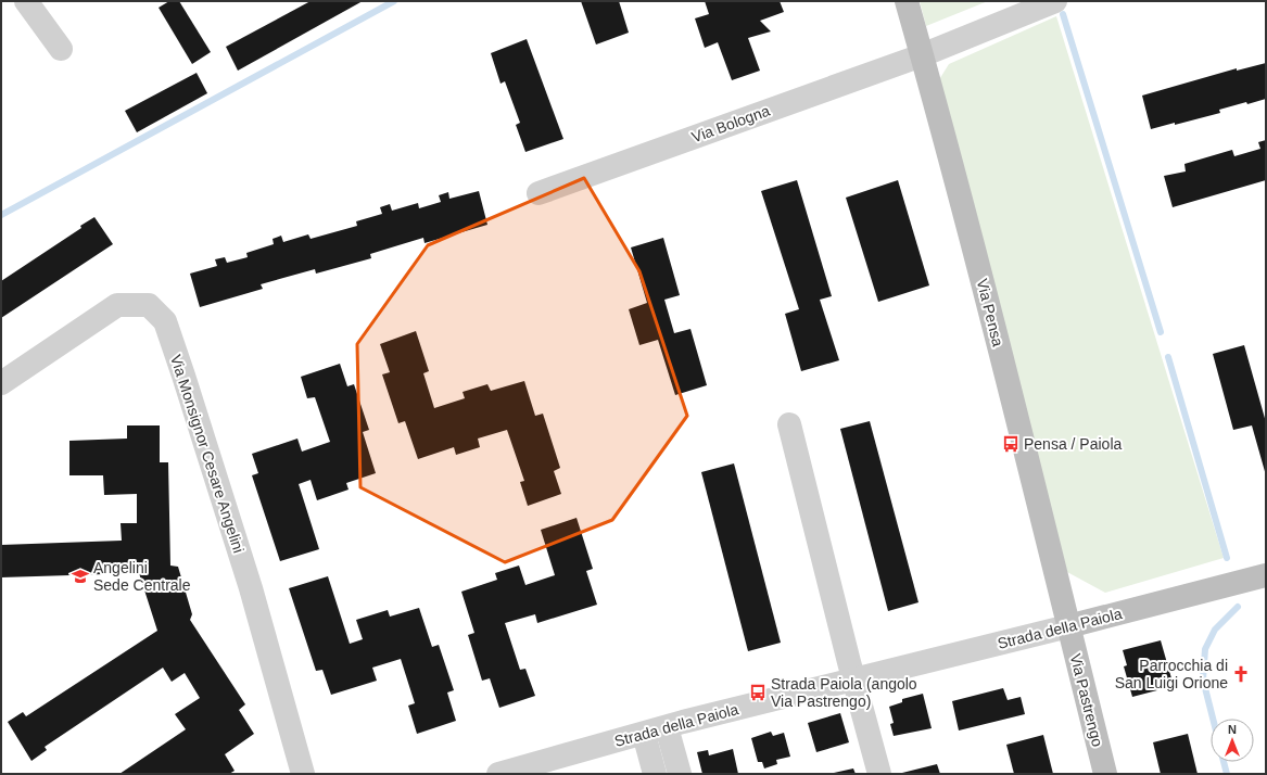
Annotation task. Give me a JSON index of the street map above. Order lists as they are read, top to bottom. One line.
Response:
{"streets":{"street":["Via Bologna","Via Pensa","Via Monsignor Cesare Angelini","Strada della Paiola","Via Pastrengo"]},"crossings":[["Via Bologna","Via Pensa"],["Via Pensa","Strada della Paiola"],["Via Pensa","Via Pastrengo"],["Strada della Paiola","Via Pastrengo"]],"places":{"bus stop":["Pensa / Paiola","Strada Paiola (angolo Via Pastrengo)"],"school or university":["Angelini Sede Centrale"],"church":["Parrocchia di San Luigi Orione"]},"north":"top"}
